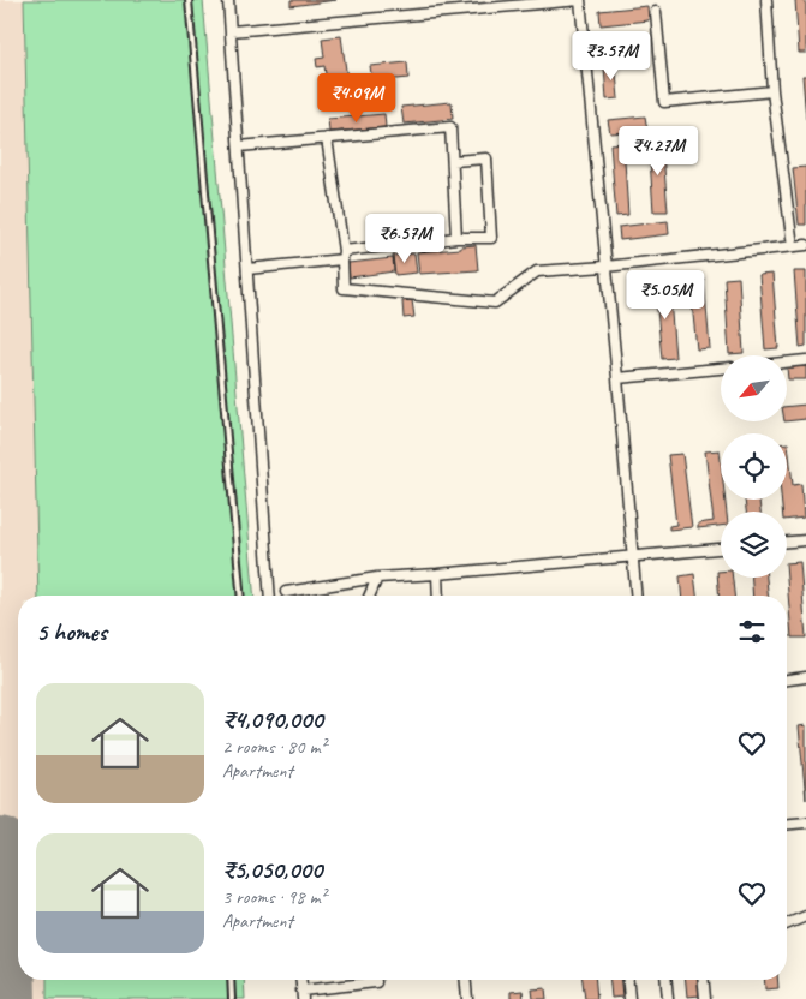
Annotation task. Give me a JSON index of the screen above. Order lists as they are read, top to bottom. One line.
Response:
{"north":"bottom left","page":{"price":["₹3.57M","₹4.09M","₹4.27M","₹6.57M","₹5.05M"],"heading":"5 homes","list":[{"name":"₹4,090,000","note":"2 rooms · 80 m² · Apartment"},{"name":"₹5,050,000","note":"3 rooms · 98 m² · Apartment"}]}}
